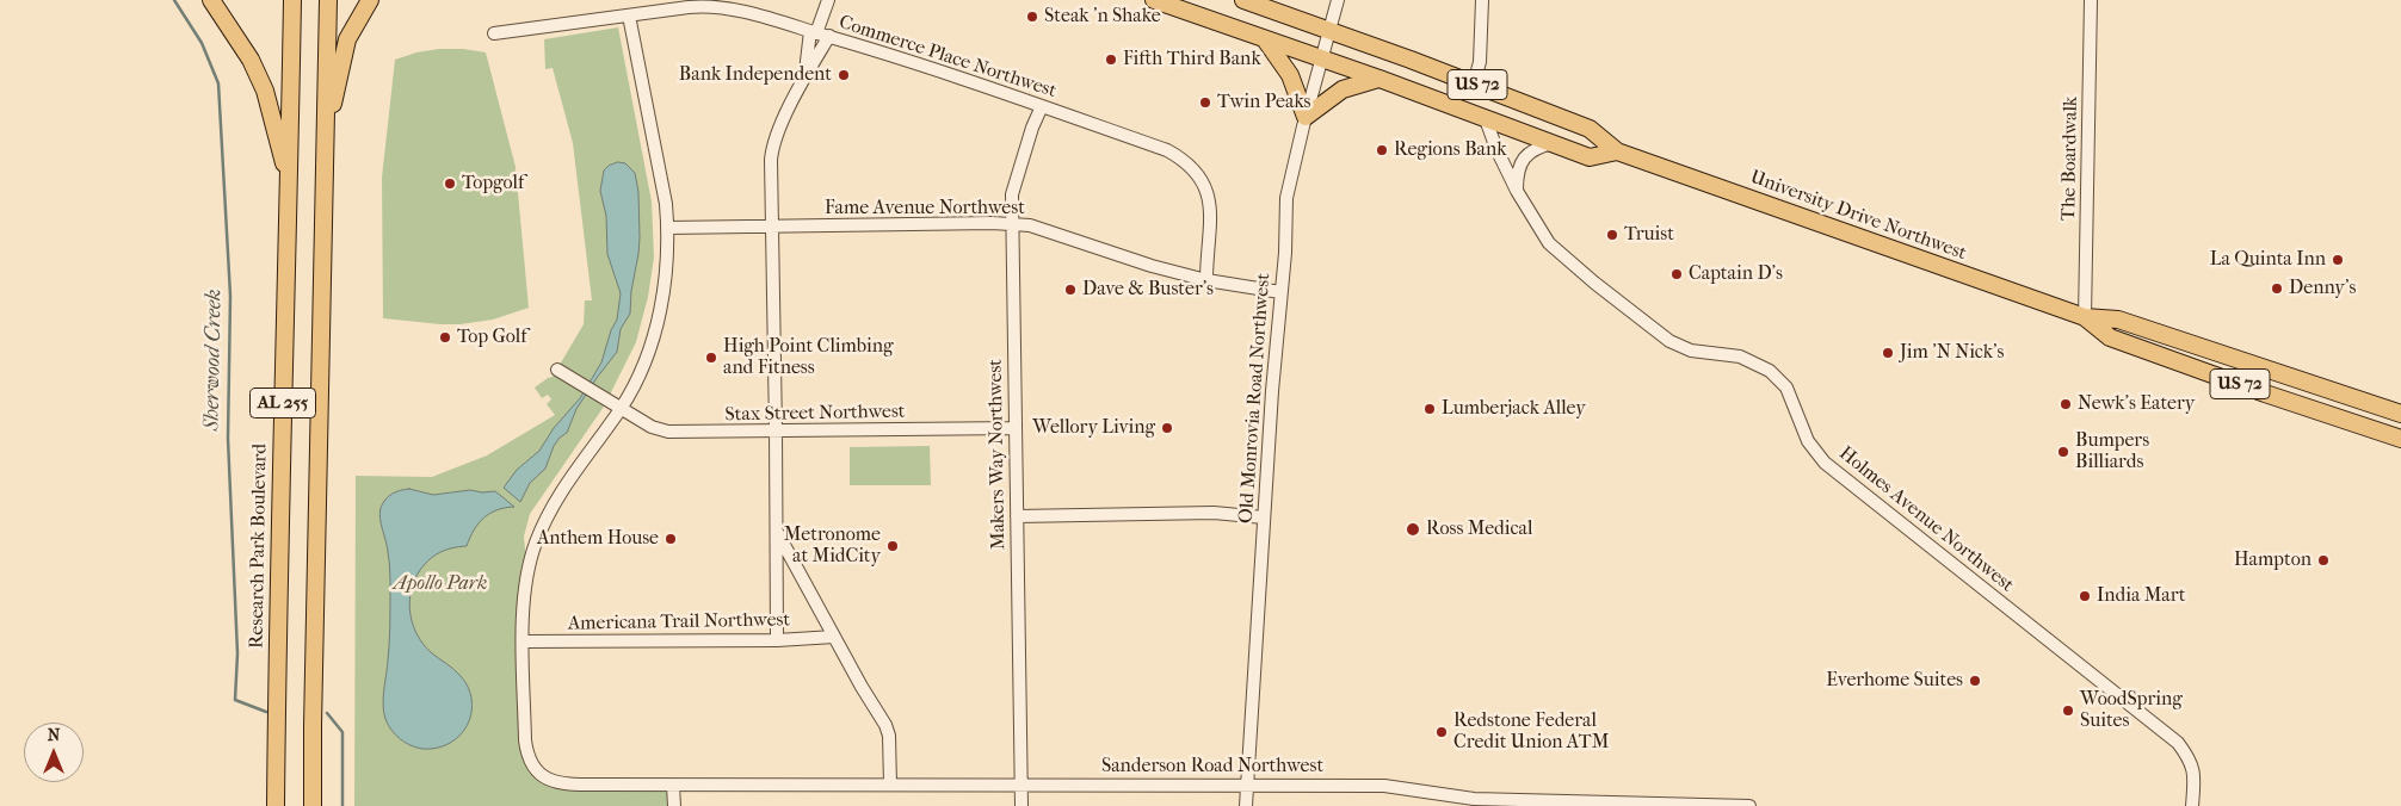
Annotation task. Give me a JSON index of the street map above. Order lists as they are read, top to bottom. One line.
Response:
{"streets":{"highway":["US 72","University Drive Northwest","AL 255","Research Park Boulevard"],"street":["Commerce Place Northwest","The Boardwalk","Fame Avenue Northwest","Old Monrovia Road Northwest","Stax Street Northwest","Makers Way Northwest","Holmes Avenue Northwest","Americana Trail Northwest","Sanderson Road Northwest"]},"crossings":[["Commerce Place Northwest","Fame Avenue Northwest"],["Commerce Place Northwest","Makers Way Northwest"],["Commerce Place Northwest","Sanderson Road Northwest"],["The Boardwalk","University Drive Northwest"],["Fame Avenue Northwest","Old Monrovia Road Northwest"],["Fame Avenue Northwest","Makers Way Northwest"],["Fame Avenue Northwest","Sanderson Road Northwest"],["University Drive Northwest","Old Monrovia Road Northwest"],["University Drive Northwest","Holmes Avenue Northwest"],["Old Monrovia Road Northwest","Sanderson Road Northwest"],["Stax Street Northwest","Makers Way Northwest"],["Stax Street Northwest","Sanderson Road Northwest"],["Makers Way Northwest","Sanderson Road Northwest"],["Americana Trail Northwest","Sanderson Road Northwest"]],"water":["Sherwood Creek"],"parks":["Apollo Park"],"places":["Steak 'n Shake","Fifth Third Bank","Bank Independent","Twin Peaks","Regions Bank","Topgolf","Truist","La Quinta Inn","Captain D's","Denny's","Dave & Buster's","Top Golf","Jim 'N Nick's","High Point Climbing and Fitness","Newk's Eatery","Lumberjack Alley","Wellory Living","Bumpers Billiards","Ross Medical","Anthem House","Metronome at MidCity","Hampton","India Mart","Everhome Suites","WoodSpring Suites","Redstone Federal Credit Union ATM"],"north":"top"}
